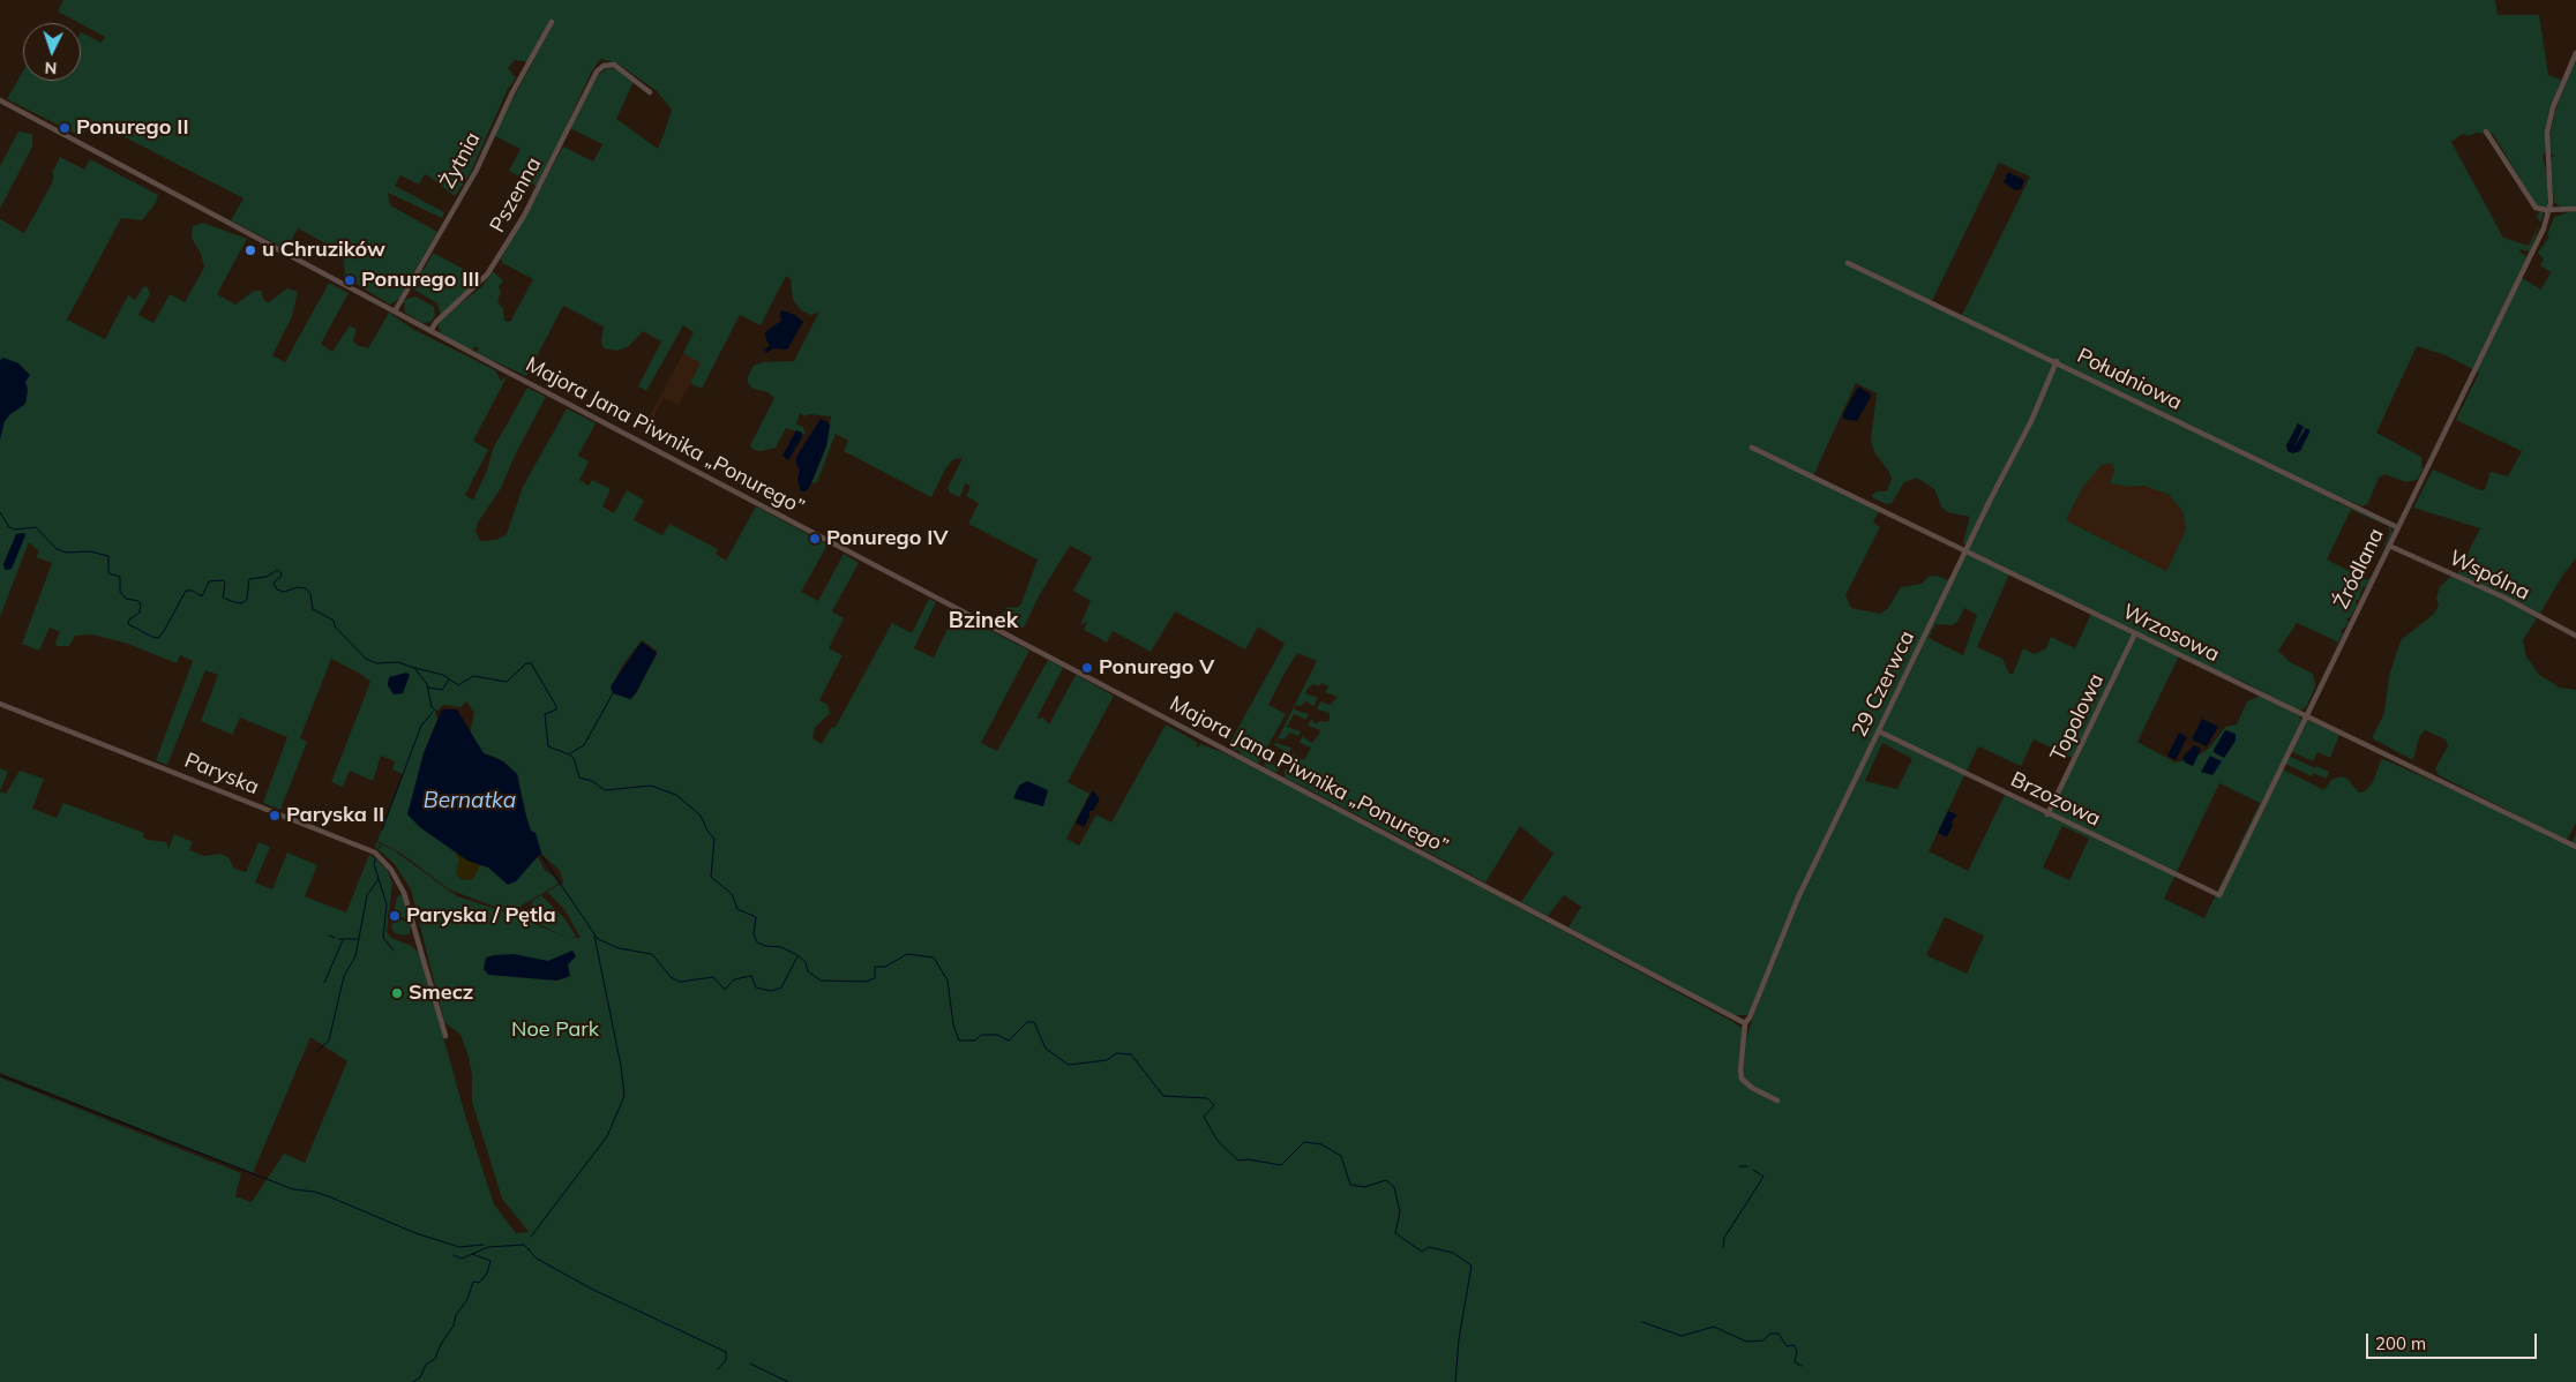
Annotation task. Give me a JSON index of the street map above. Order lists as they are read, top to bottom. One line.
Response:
{"streets":{"street":["Żytnia","Pszenna","Południowa","Majora Jana Piwnika „Ponurego”","Źródlana","Wspólna","Wrzosowa","29 Czerwca","Topolowa","Paryska","Brzozowa"]},"crossings":[["Żytnia","Majora Jana Piwnika „Ponurego”"],["Pszenna","Majora Jana Piwnika „Ponurego”"],["Południowa","Źródlana"],["Południowa","29 Czerwca"],["Majora Jana Piwnika „Ponurego”","29 Czerwca"],["Źródlana","Wspólna"],["Źródlana","Wrzosowa"],["Źródlana","Brzozowa"],["Wrzosowa","29 Czerwca"],["Wrzosowa","Topolowa"],["29 Czerwca","Brzozowa"],["Topolowa","Brzozowa"]],"districts":["Bzinek"],"water":["Bernatka"],"parks":["Noe Park"],"places":["Ponurego II","u Chruzików","Ponurego III","Ponurego IV","Ponurego V","Paryska II","Paryska / Pętla","Smecz"],"scale_bar":"200 m","north":"bottom"}
